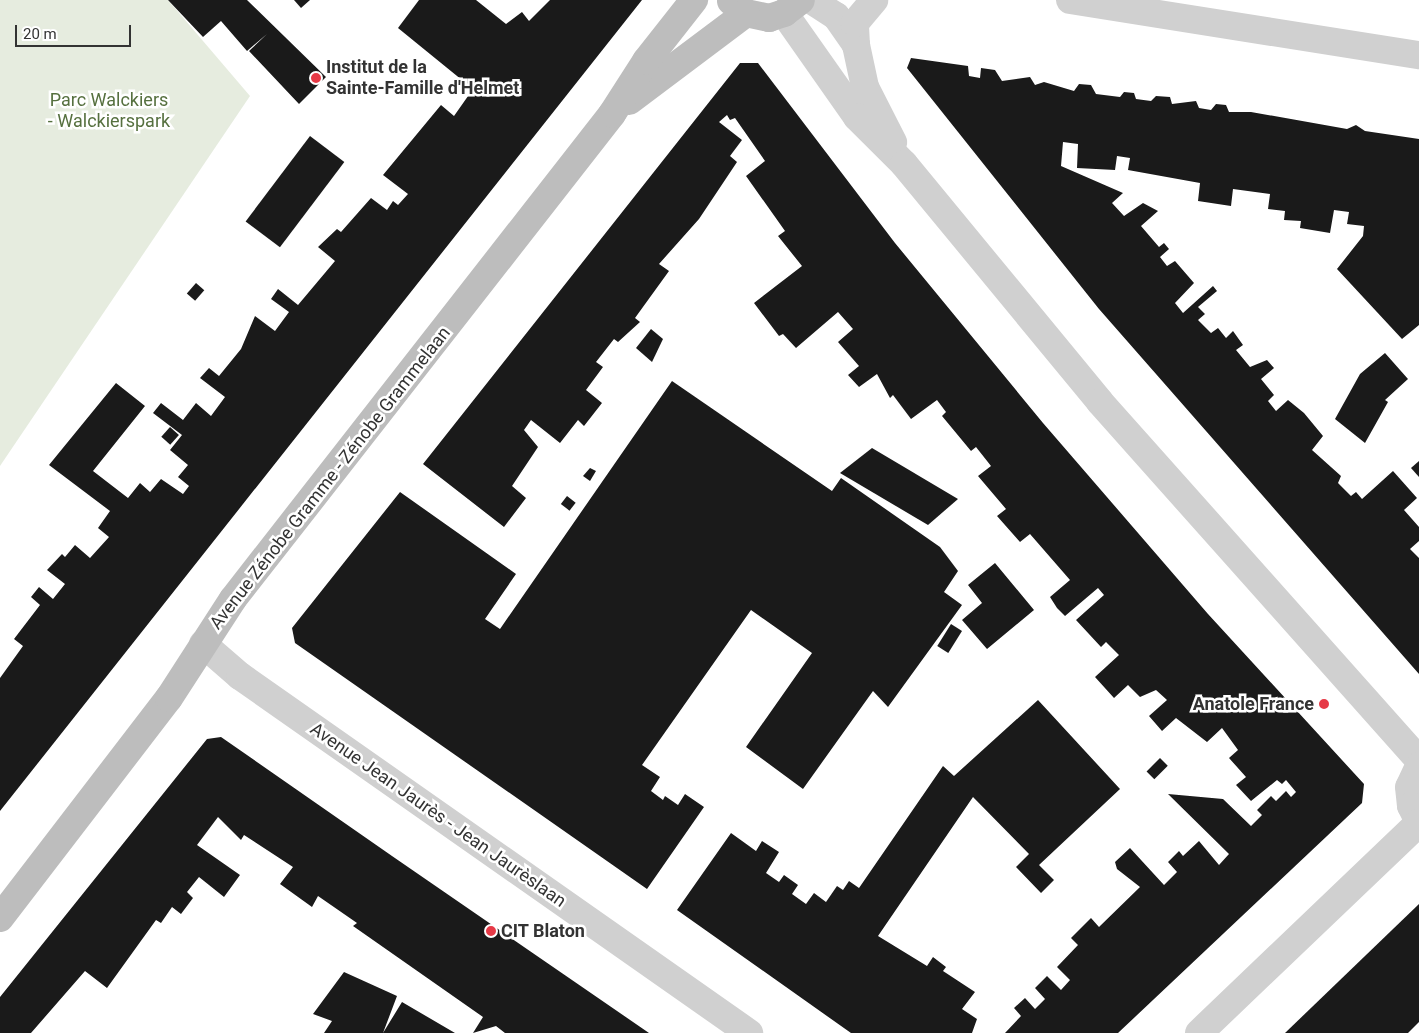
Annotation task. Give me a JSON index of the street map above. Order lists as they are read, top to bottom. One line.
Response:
{"streets":{"main road":["Avenue Zénobe Gramme - Zénobe Grammelaan"],"street":["Avenue Jean Jaurès - Jean Jaurèslaan"]},"crossings":[["Avenue Zénobe Gramme - Zénobe Grammelaan","Avenue Jean Jaurès - Jean Jaurèslaan"]],"parks":["Parc Walckiers - Walckierspark"],"places":["Institut de la Sainte-Famille d'Helmet","Anatole France","CIT Blaton"],"scale_bar":"20 m"}
